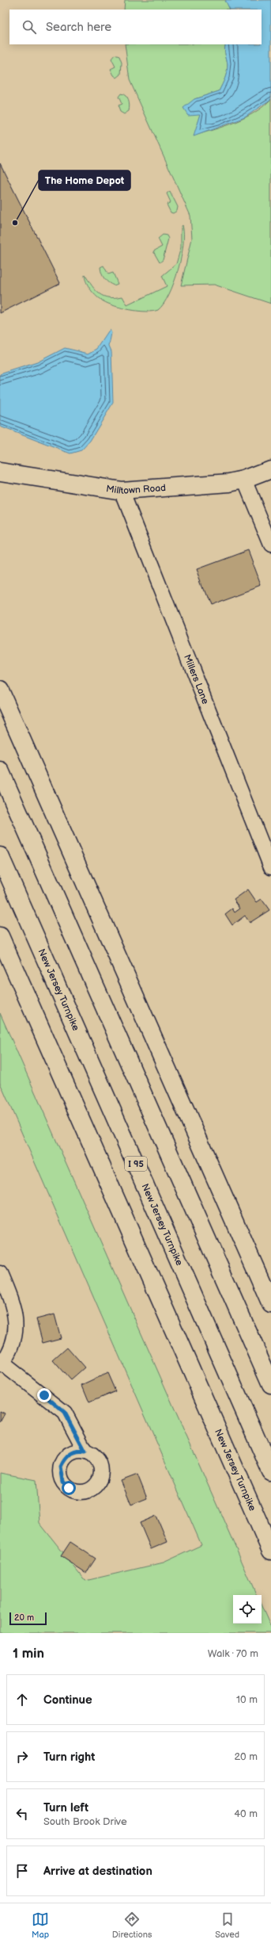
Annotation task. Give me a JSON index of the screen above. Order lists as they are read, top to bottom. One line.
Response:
{"streets":{"main road":["Milltown Road","New Jersey Turnpike","I 95"],"street":["Millers Lane"]},"crossings":[["Milltown Road","Millers Lane"]],"places":["The Home Depot"],"scale_bar":"20 m","page":{"search":"Search here","scale":"20 m","heading":["1 min","Walk · 70 m"],"list":[["Continue","10 m"],["Turn right","20 m"],["Turn left","South Brook Drive","40 m"],"Arrive at destination"],"nav":["Map","Directions","Saved"]}}
